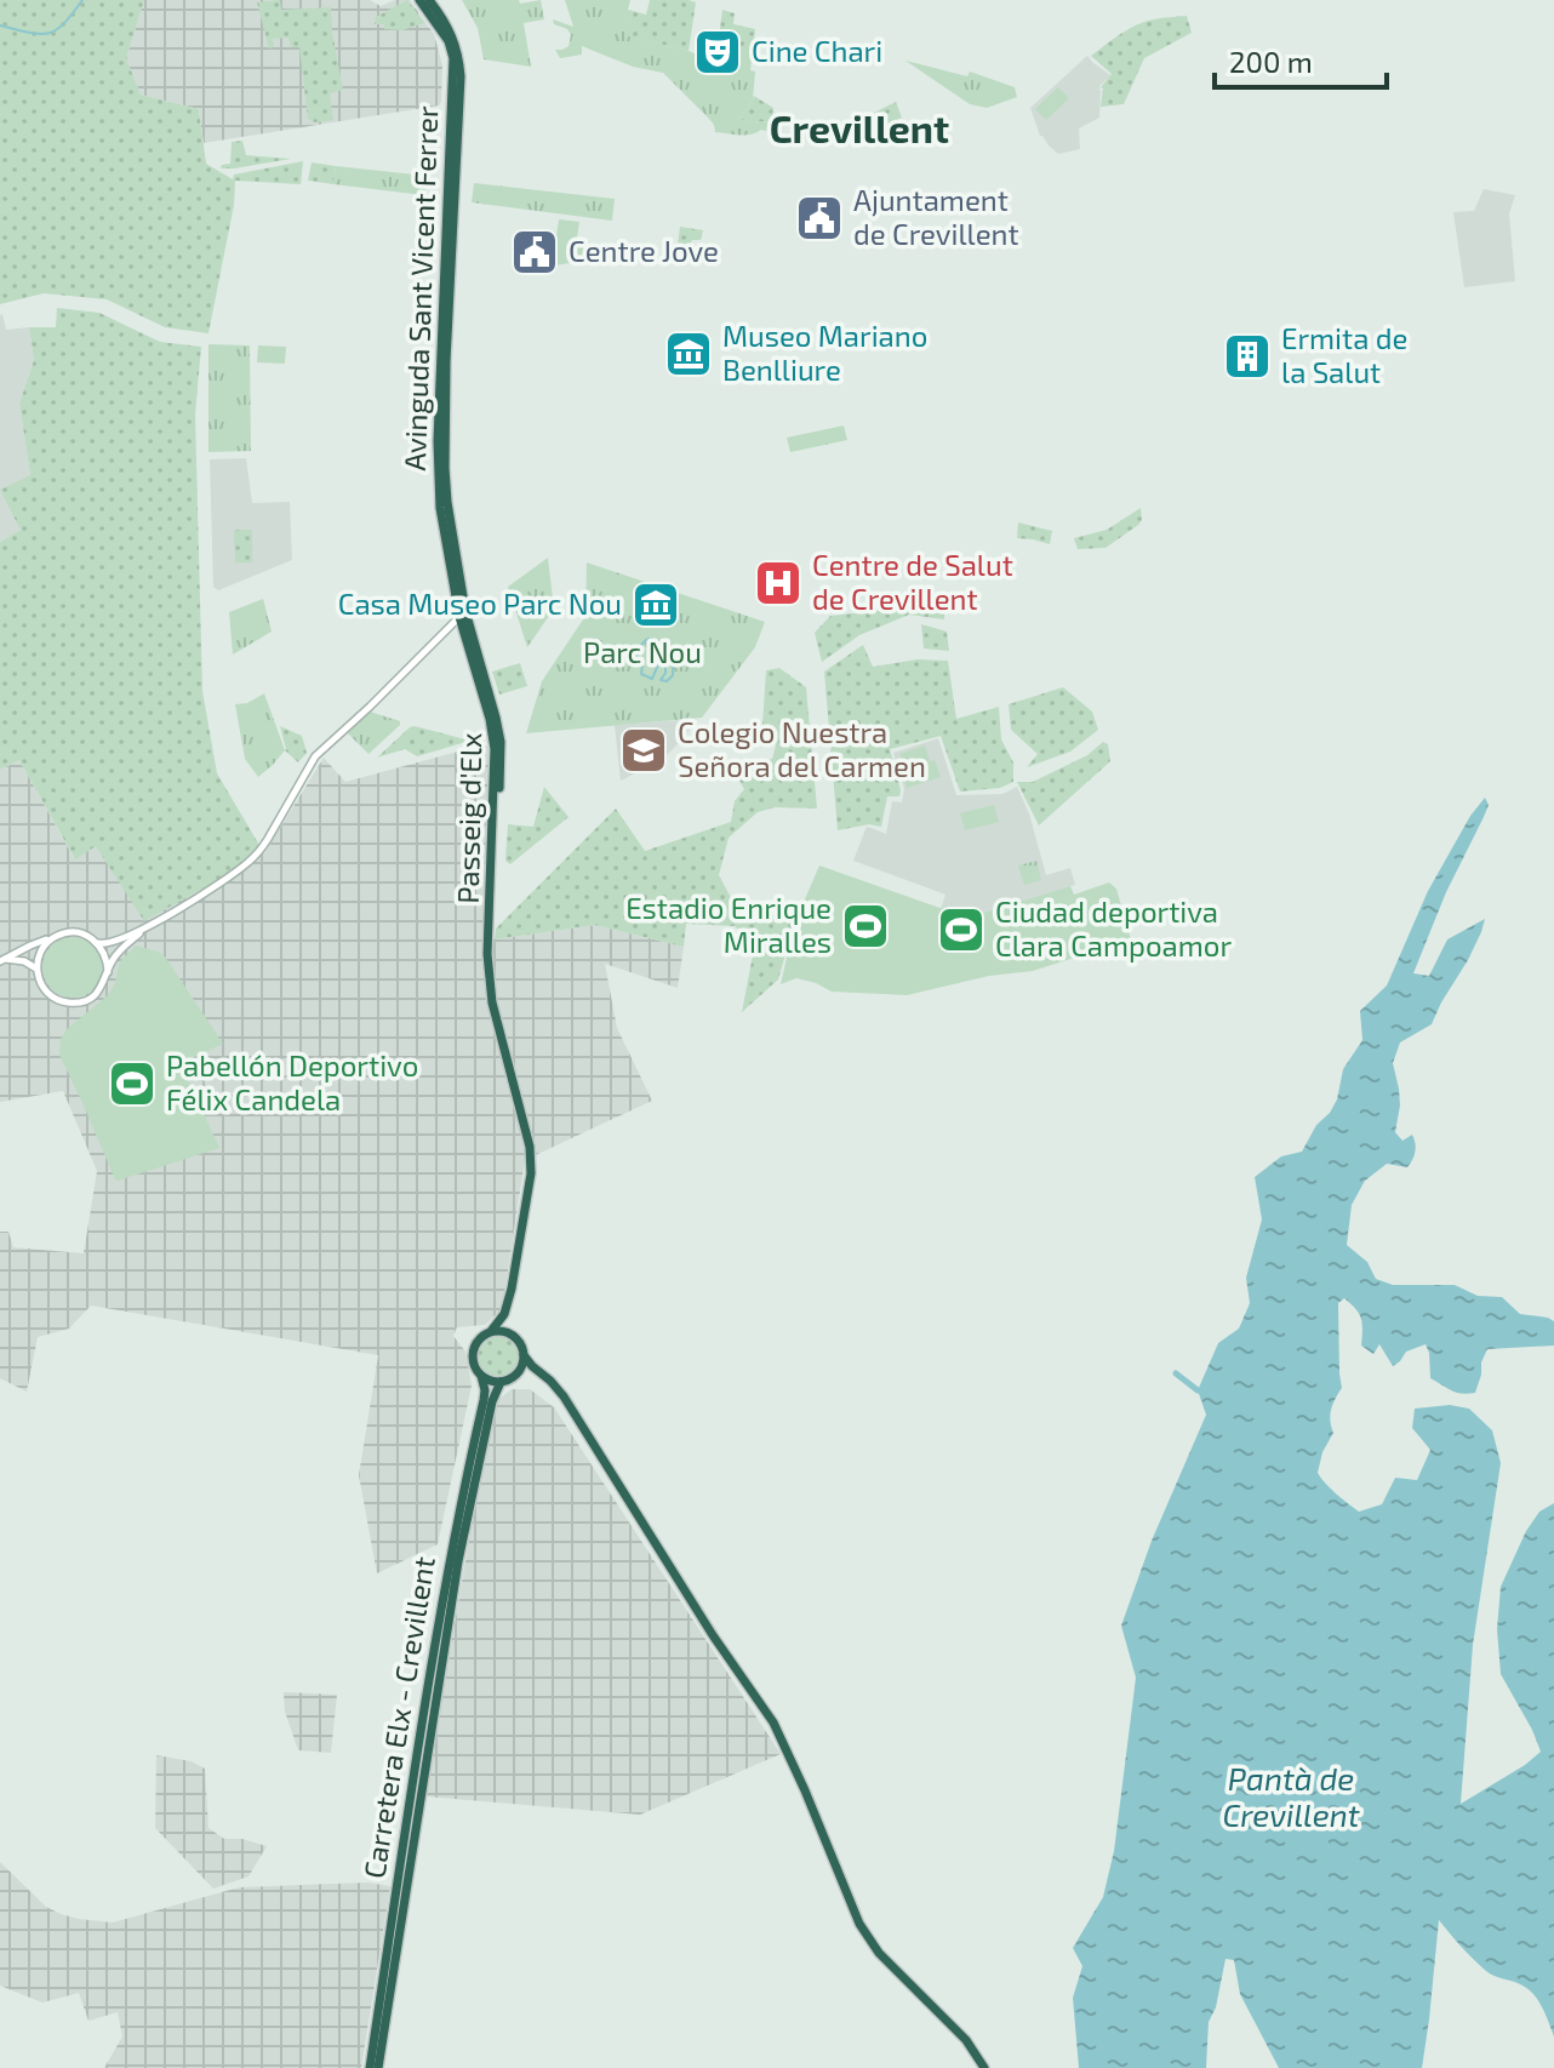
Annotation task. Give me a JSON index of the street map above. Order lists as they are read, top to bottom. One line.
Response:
{"streets":{"highway":["Avinguda Sant Vicent Ferrer","Passeig d'Elx","Carretera Elx - Crevillent"]},"crossings":[["Avinguda Sant Vicent Ferrer","Passeig d'Elx"]],"districts":["Crevillent"],"water":["Pantà de Crevillent"],"parks":["Parc Nou"],"places":{"theatre":["Cine Chari"],"public building":["Ajuntament de Crevillent","Centre Jove"],"museum":["Museo Mariano Benlliure","Casa Museo Parc Nou"],"building":["Ermita de la Salut"],"hospital":["Centre de Salut de Crevillent"],"school or university":["Colegio Nuestra Señora del Carmen"],"sports":["Estadio Enrique Miralles","Ciudad deportiva Clara Campoamor","Pabellón Deportivo Félix Candela"]},"scale_bar":"200 m"}
